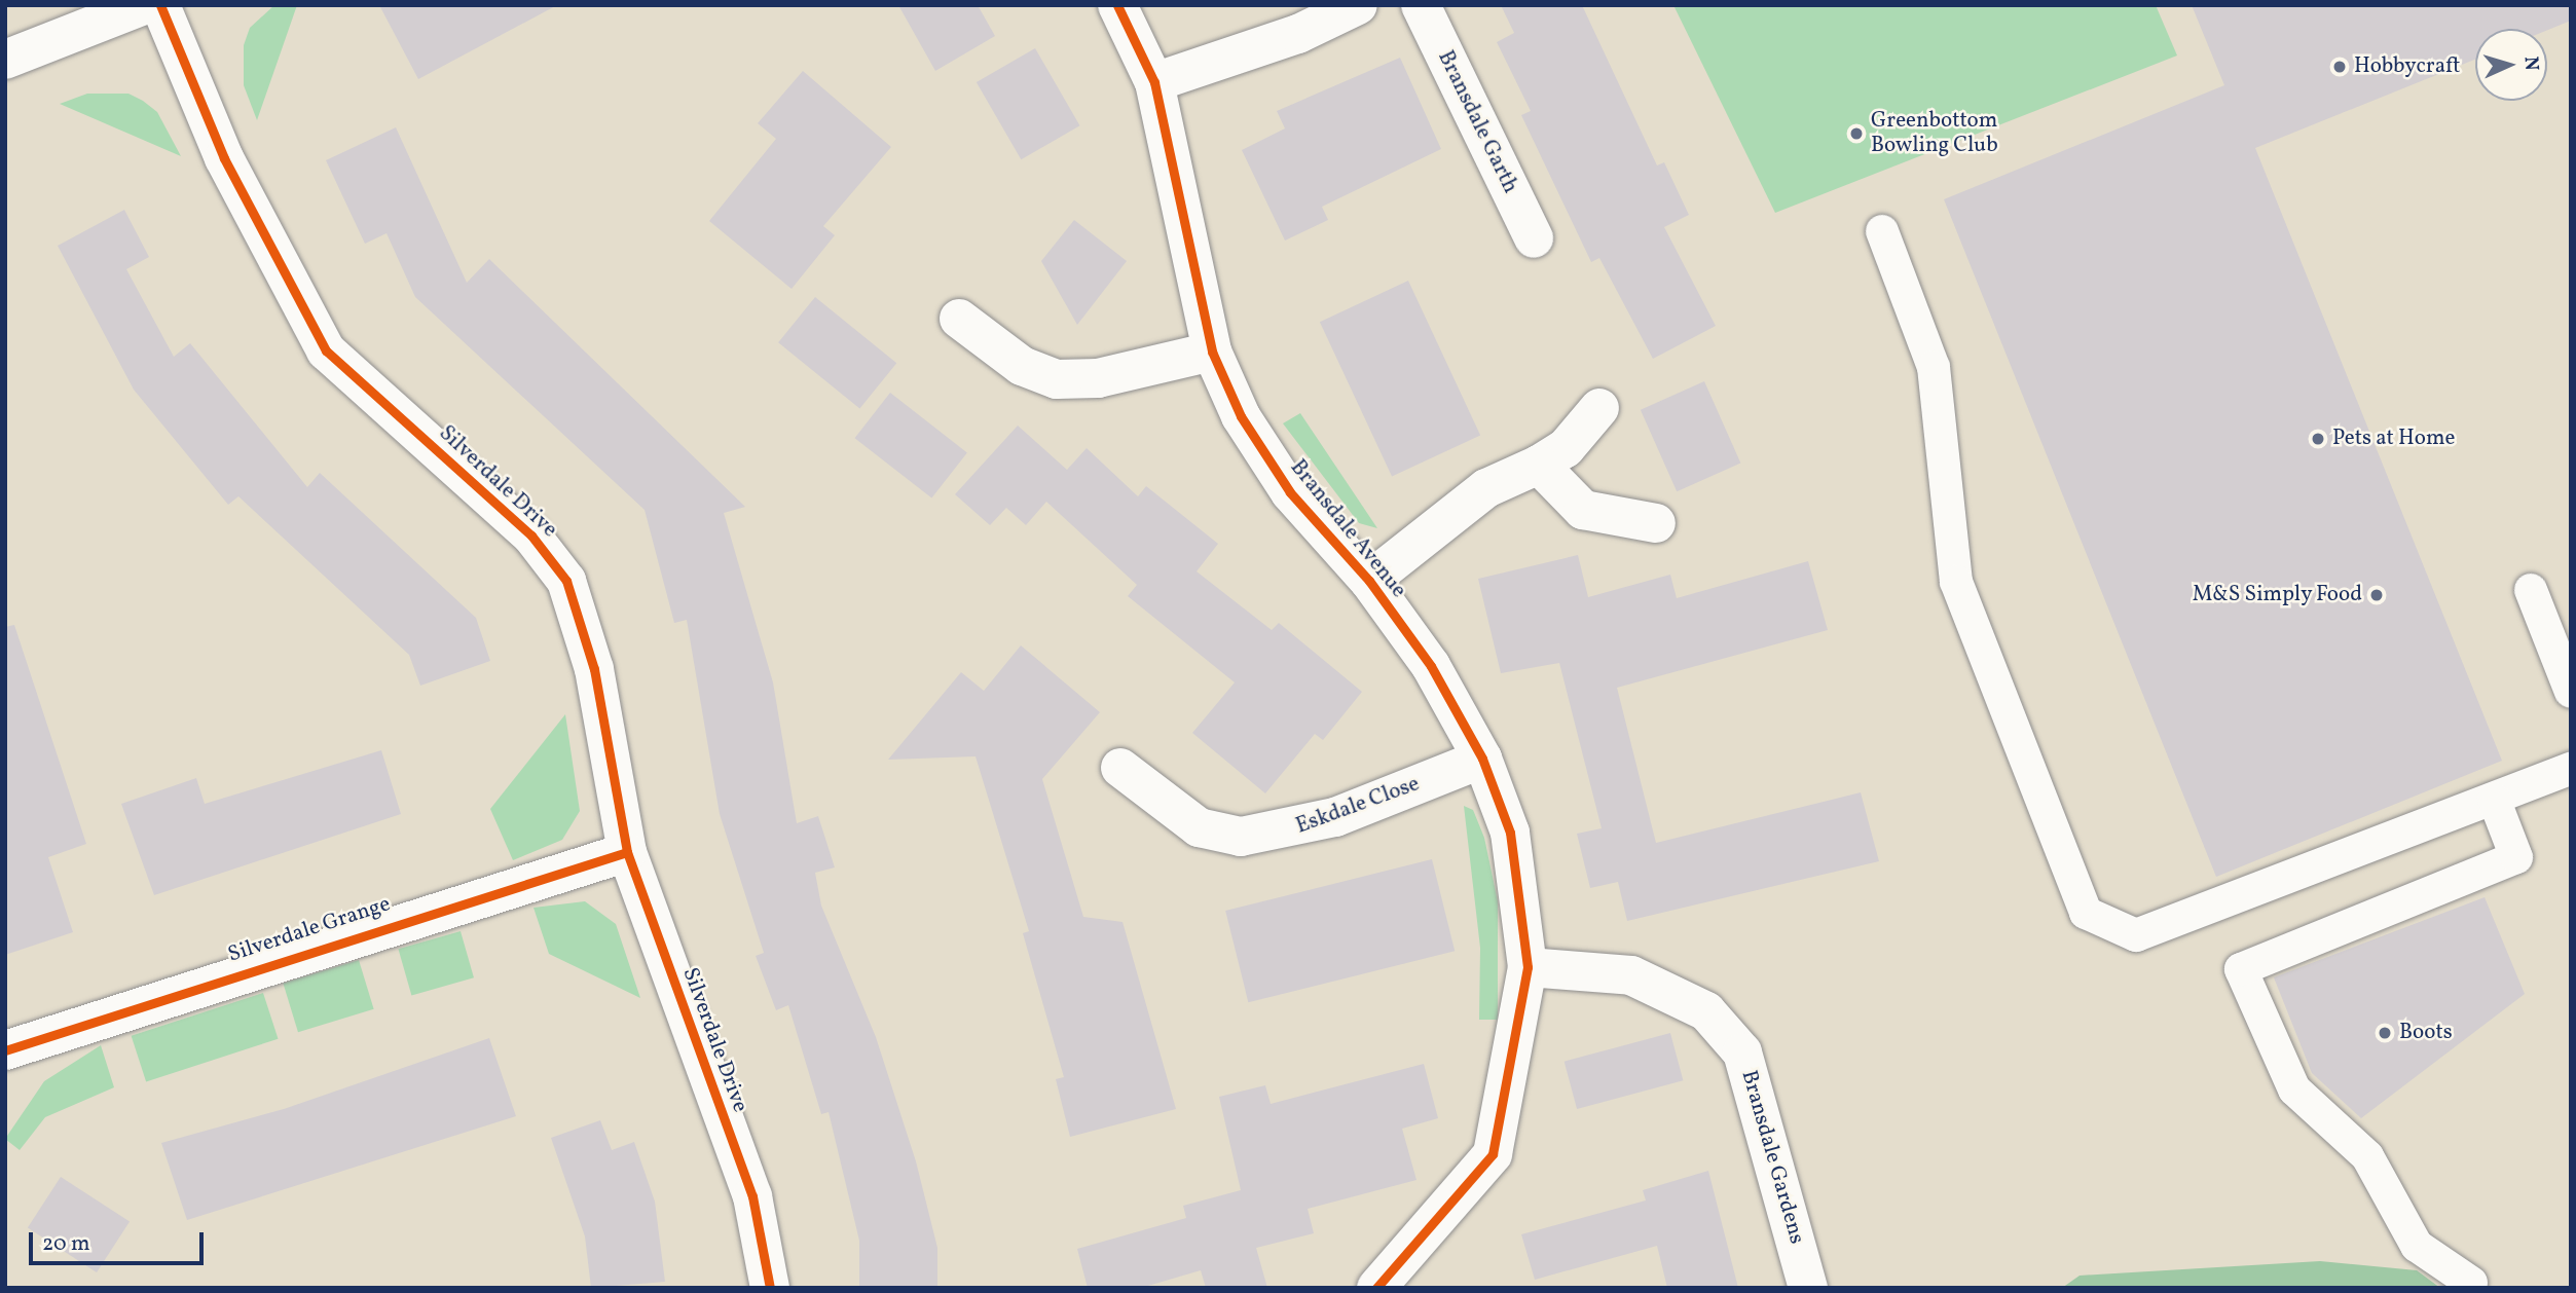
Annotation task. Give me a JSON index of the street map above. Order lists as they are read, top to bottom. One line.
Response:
{"streets":{"street":["Bransdale Garth","Silverdale Drive","Bransdale Avenue","Eskdale Close","Silverdale Grange","Bransdale Gardens"]},"crossings":[["Silverdale Drive","Silverdale Grange"],["Bransdale Avenue","Eskdale Close"],["Bransdale Avenue","Bransdale Gardens"]],"places":["Hobbycraft","Greenbottom Bowling Club","Pets at Home","M&S Simply Food","Boots"],"scale_bar":"20 m","north":"right"}
